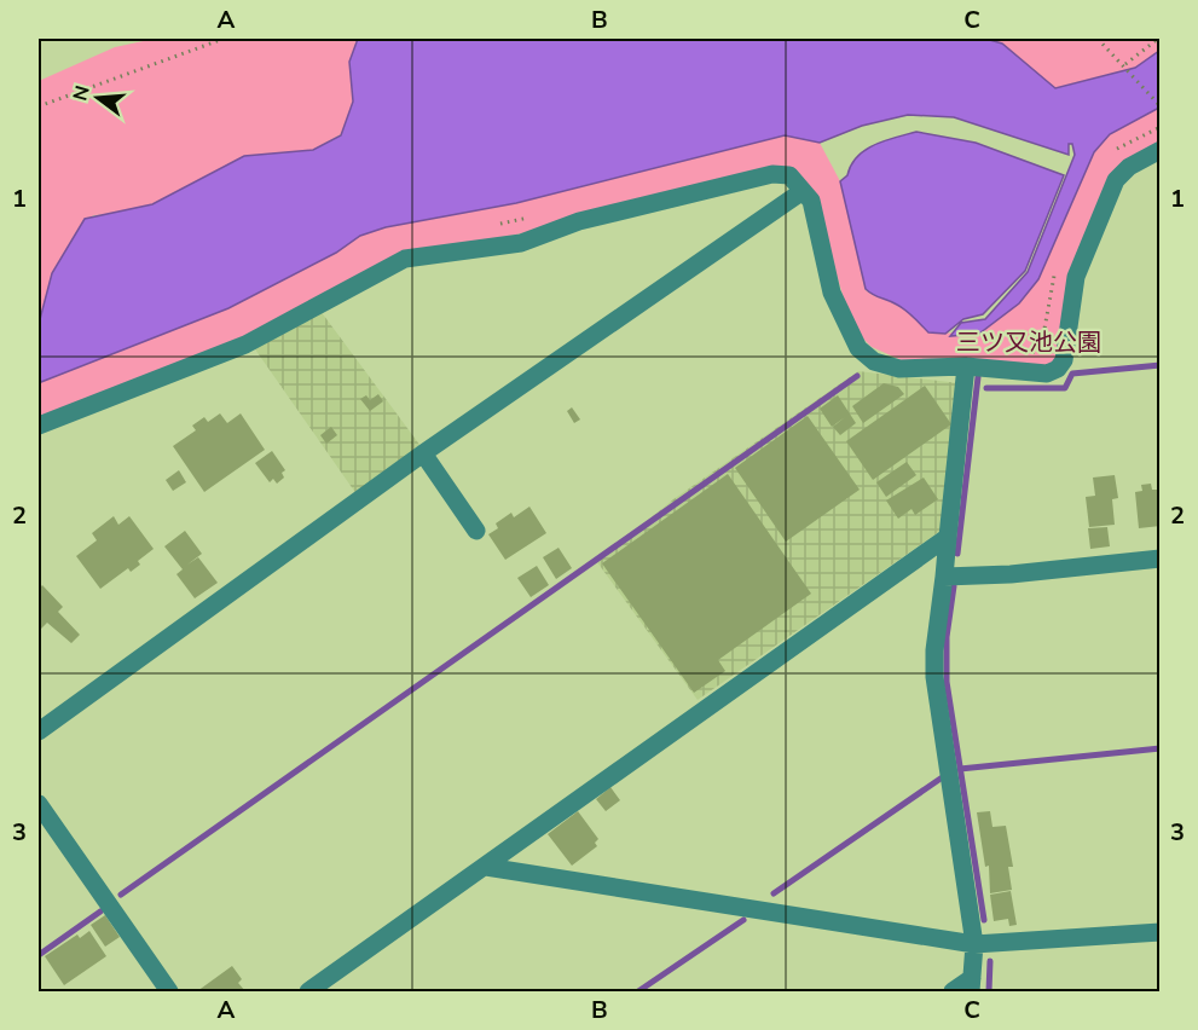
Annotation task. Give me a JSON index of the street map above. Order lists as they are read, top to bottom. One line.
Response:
{"parks":["三ツ又池公園"],"north":"left","grid":{"columns":["A","B","C"],"rows":["1","2","3"]}}
